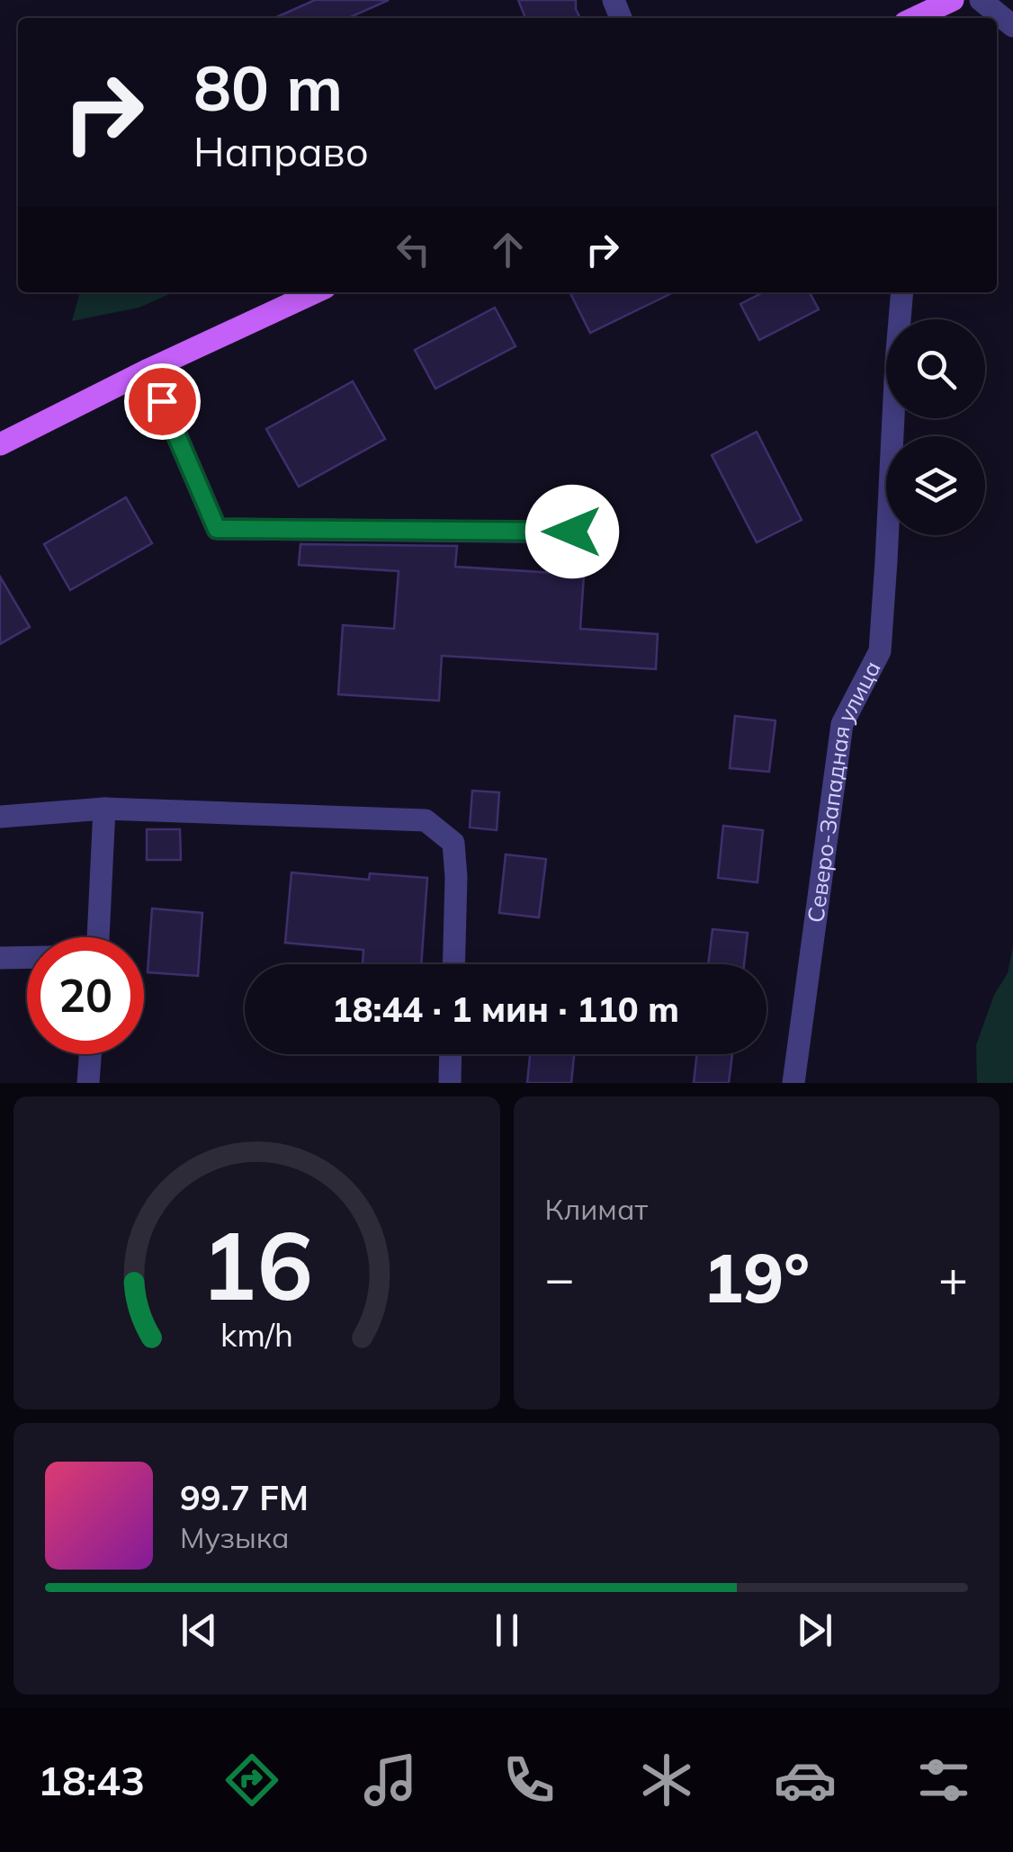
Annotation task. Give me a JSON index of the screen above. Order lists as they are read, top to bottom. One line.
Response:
{"streets":{"street":["Северо-Западная улица"]},"page":{"turn":["80 m","Направо"],"limit":"20","trip":"18:44 · 1 мин · 110 m","tile":"Климат","heat":["−","19°","+"],"song":["99.7 FM","Музыка"],"tabs":"18:43","gauge":["16","km/h"]}}
